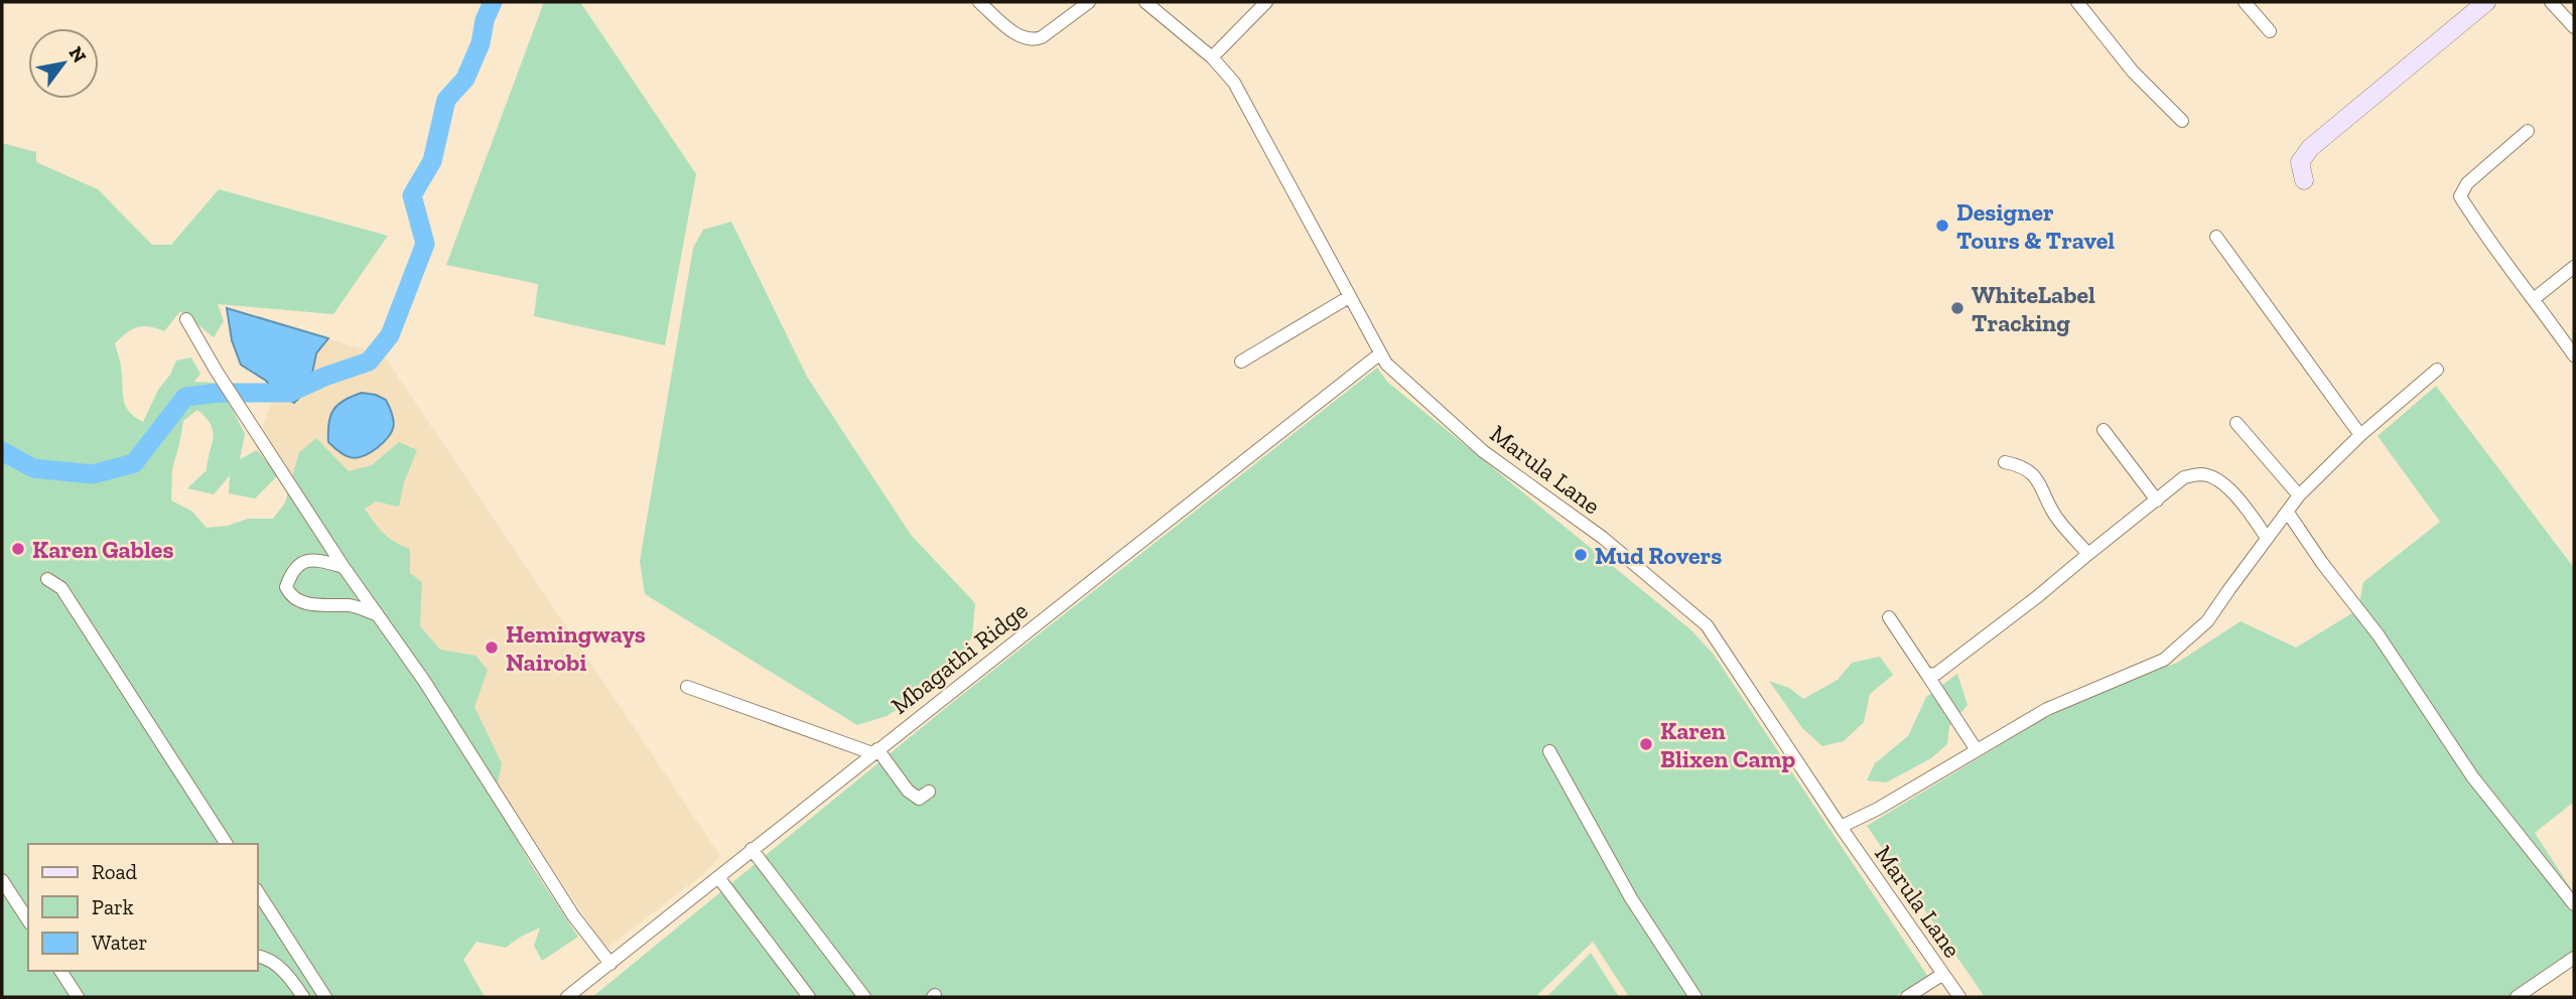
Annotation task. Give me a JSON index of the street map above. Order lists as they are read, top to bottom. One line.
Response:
{"streets":{"street":["Marula Lane","Mbagathi Ridge"]},"crossings":[["Marula Lane","Mbagathi Ridge"]],"places":["Designer Tours & Travel","WhiteLabel Tracking","Karen Gables","Mud Rovers","Hemingways Nairobi","Karen Blixen Camp"],"legend":["Road","Park","Water"],"north":"top right"}
